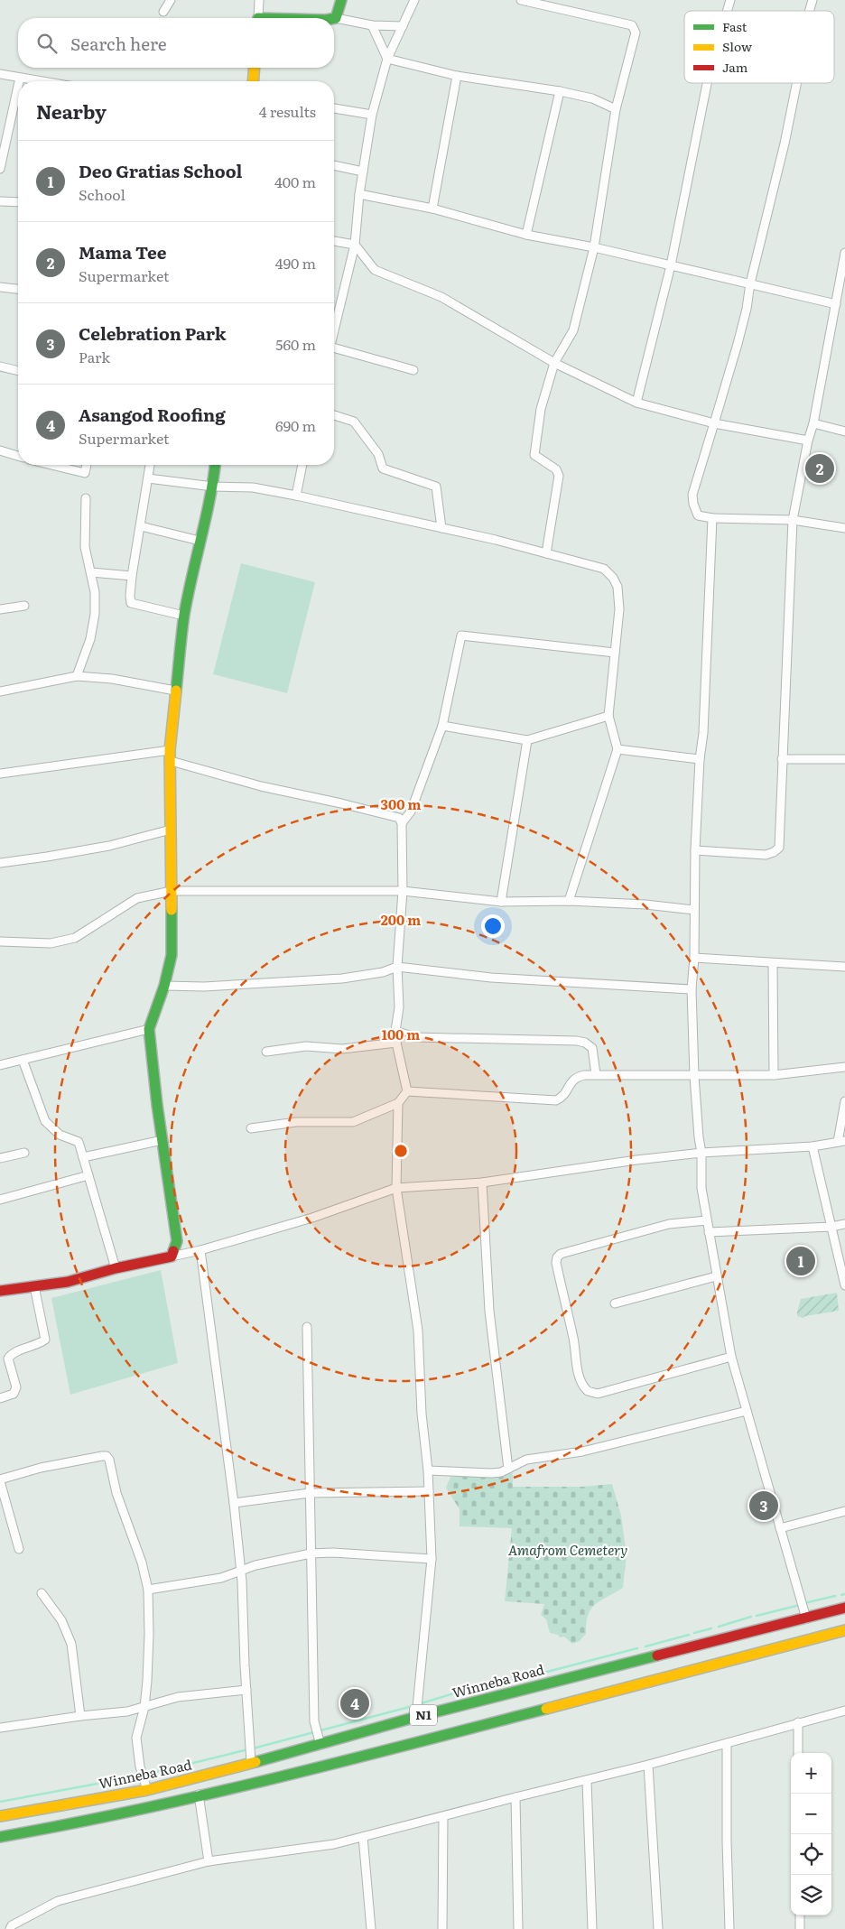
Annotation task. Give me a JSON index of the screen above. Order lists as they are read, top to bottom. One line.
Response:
{"streets":{"main road":["Winneba Road","N1"]},"parks":["Amafrom Cemetery"],"legend":["Fast","Slow","Jam"],"page":{"search":"Search here","heading":["Nearby","4 results"],"list":[{"mark":"1","name":"Deo Gratias School","note":"School","value":"400 m"},{"mark":"2","name":"Mama Tee","note":"Supermarket","value":"490 m"},{"mark":"3","name":"Celebration Park","note":"Park","value":"560 m"},{"mark":"4","name":"Asangod Roofing","note":"Supermarket","value":"690 m"}],"pins":["2","1","3","4"],"map_buttons":["+","−"]},"rings":["300 m","200 m","100 m"]}
